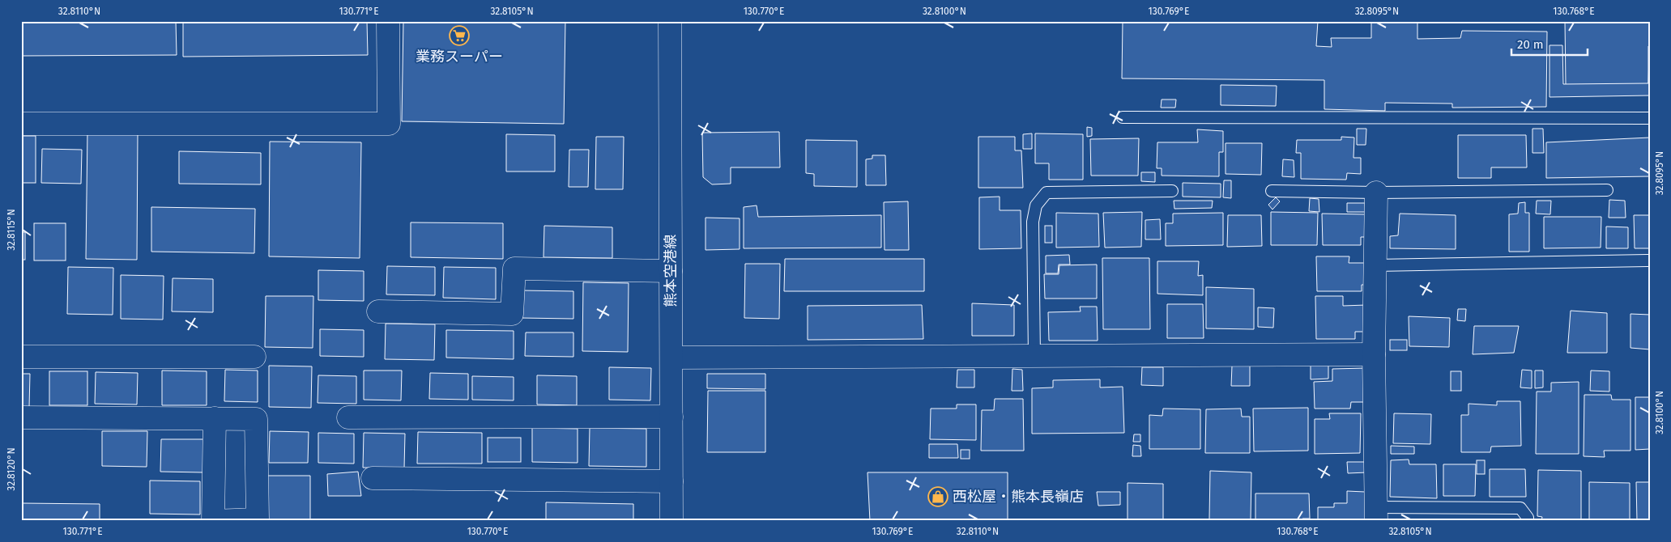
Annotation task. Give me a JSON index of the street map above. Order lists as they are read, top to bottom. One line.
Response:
{"streets":{"street":["熊本空港線"]},"places":{"supermarket":["業務スーパー"],"shop":["西松屋・熊本長嶺店"]},"scale_bar":"20 m","coordinates":["32.8110°N","130.771°E","32.8105°N","130.770°E","32.8100°N","130.769°E","32.8095°N","130.768°E","32.8115°N","32.8120°N"]}
